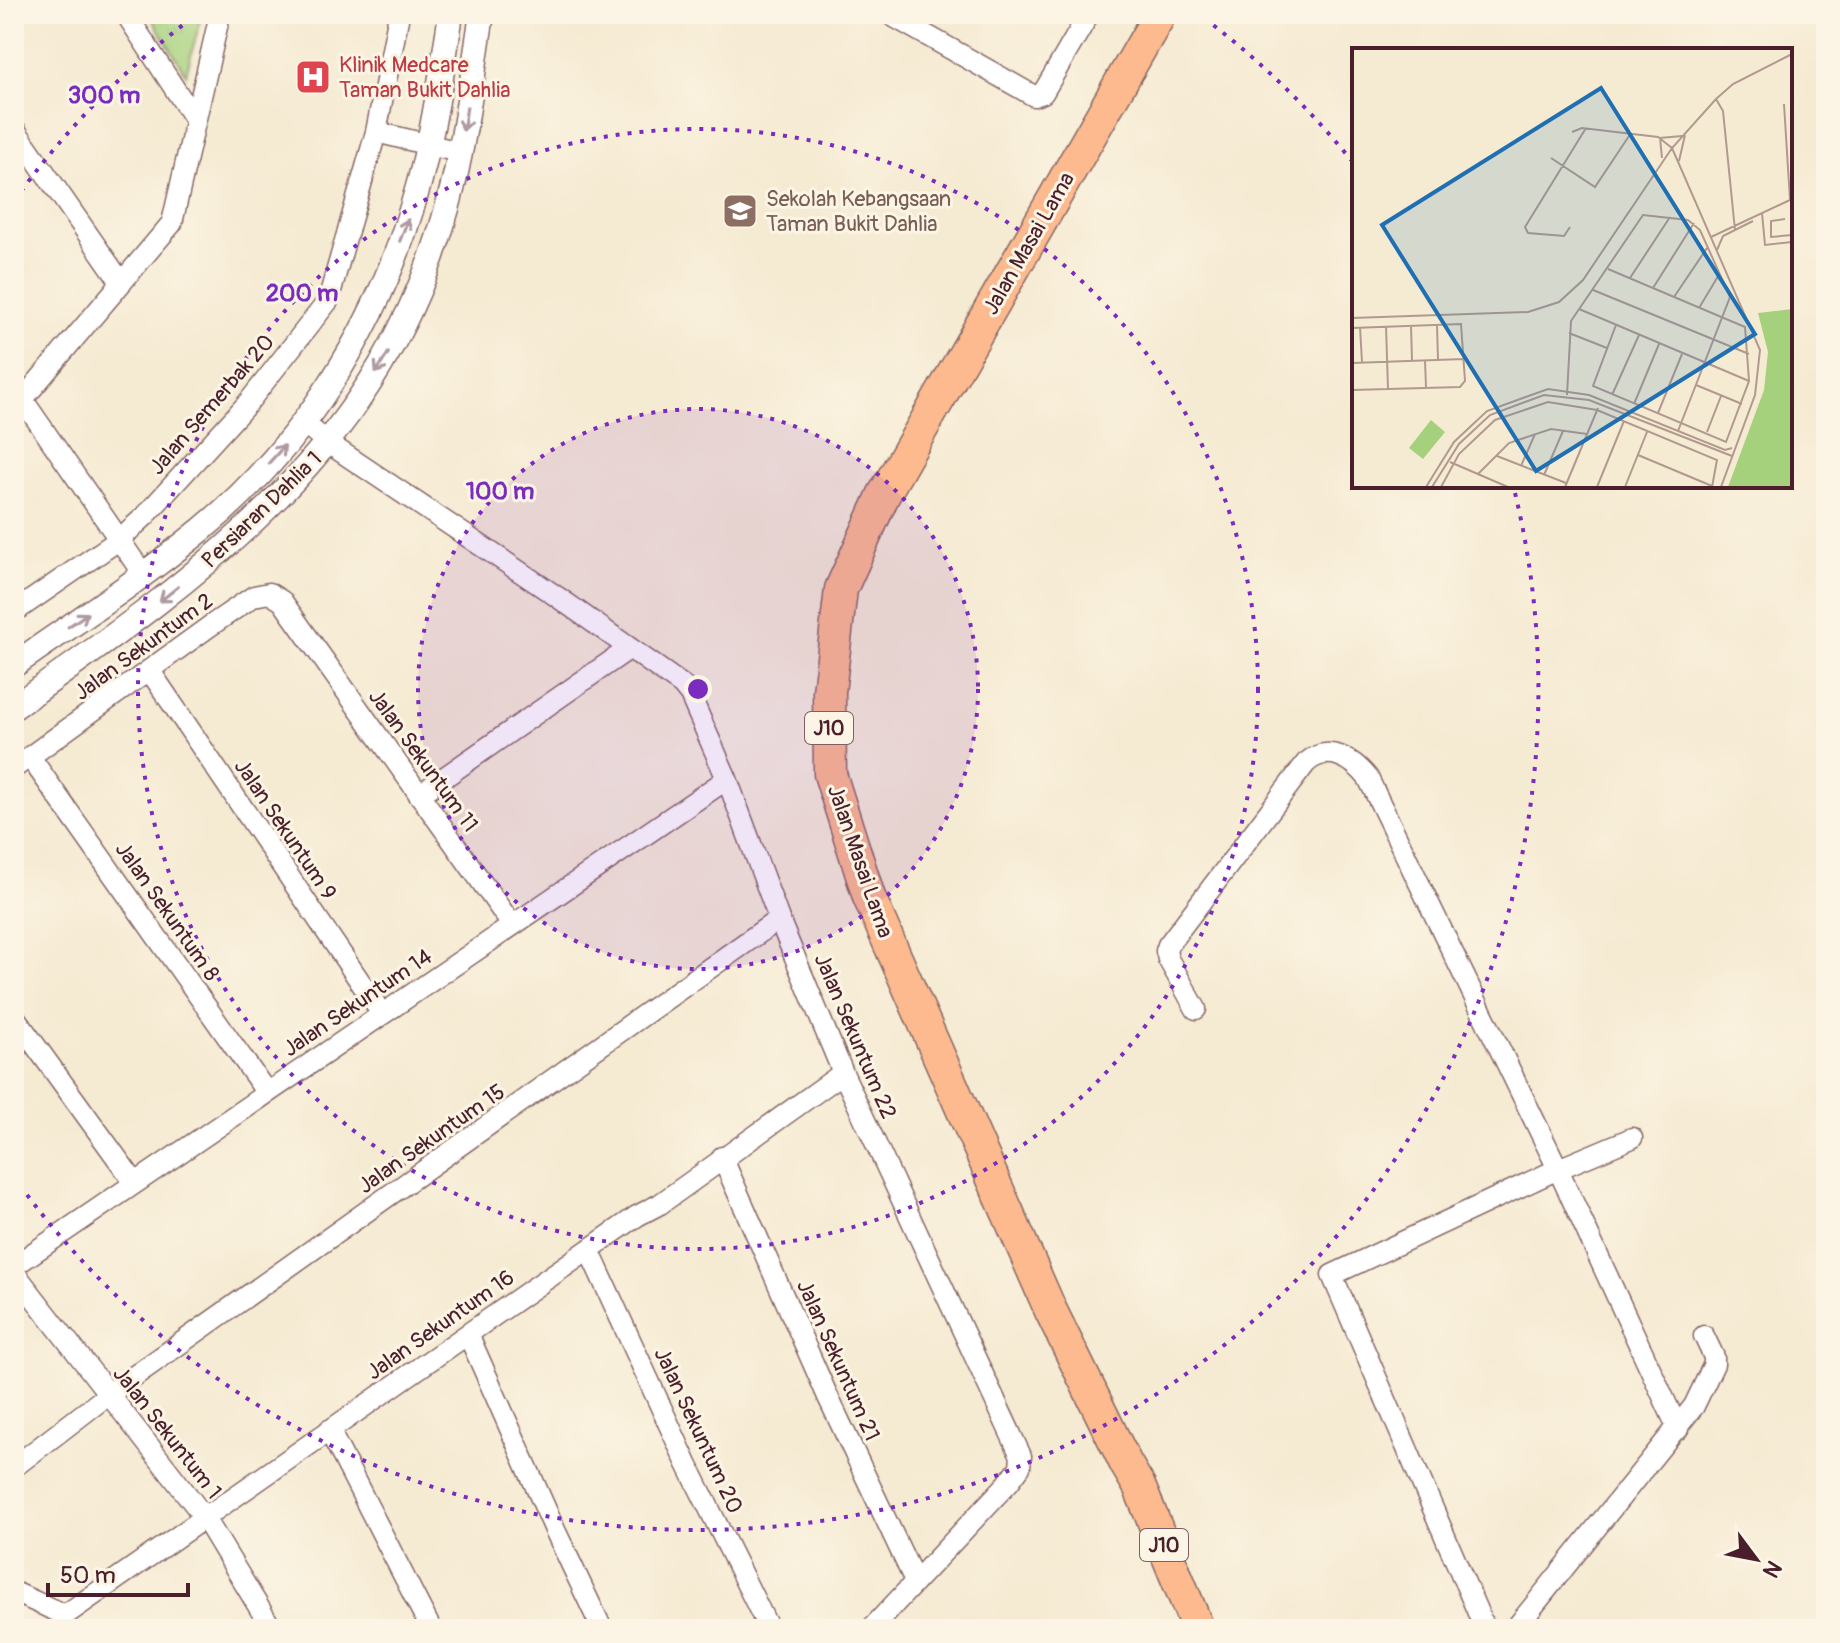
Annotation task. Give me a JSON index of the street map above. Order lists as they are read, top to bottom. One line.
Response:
{"streets":{"main road":["Jalan Masai Lama","J10"],"street":["Jalan Semerbak 20","Persiaran Dahlia 1","Jalan Sekuntum 2","Jalan Sekuntum 11","Jalan Sekuntum 9","Jalan Sekuntum 8","Jalan Sekuntum 14","Jalan Sekuntum 22","Jalan Sekuntum 15","Jalan Sekuntum 16","Jalan Sekuntum 21","Jalan Sekuntum 20","Jalan Sekuntum 1"]},"crossings":[["Persiaran Dahlia 1","Jalan Sekuntum 22"],["Jalan Sekuntum 2","Jalan Sekuntum 11"],["Jalan Sekuntum 2","Jalan Sekuntum 9"],["Jalan Sekuntum 2","Jalan Sekuntum 8"],["Jalan Sekuntum 11","Jalan Sekuntum 14"],["Jalan Sekuntum 9","Jalan Sekuntum 14"],["Jalan Sekuntum 8","Jalan Sekuntum 14"],["Jalan Sekuntum 14","Jalan Sekuntum 22"],["Jalan Sekuntum 22","Jalan Sekuntum 15"],["Jalan Sekuntum 22","Jalan Sekuntum 16"],["Jalan Sekuntum 22","Jalan Sekuntum 21"],["Jalan Sekuntum 15","Jalan Sekuntum 1"],["Jalan Sekuntum 16","Jalan Sekuntum 21"],["Jalan Sekuntum 16","Jalan Sekuntum 20"],["Jalan Sekuntum 16","Jalan Sekuntum 1"]],"places":{"hospital":["Klinik Medcare Taman Bukit Dahlia"],"school or university":["Sekolah Kebangsaan Taman Bukit Dahlia"]},"scale_bar":"50 m","north":"bottom right","rings":["300 m","200 m","100 m"]}
